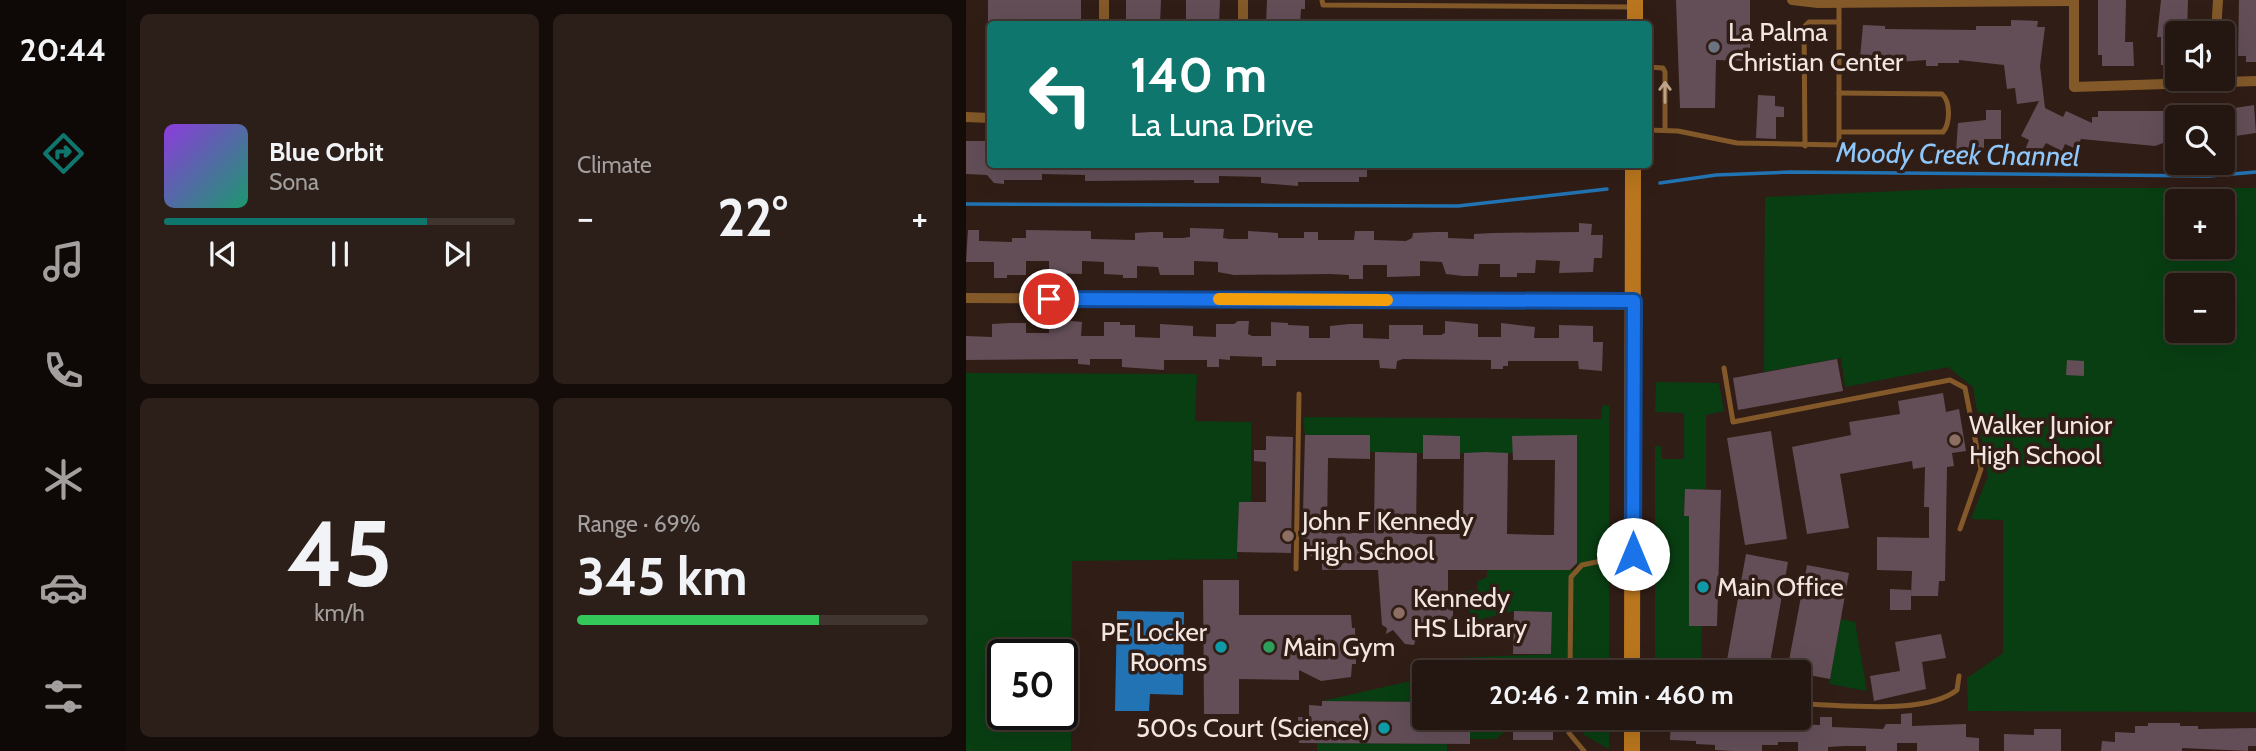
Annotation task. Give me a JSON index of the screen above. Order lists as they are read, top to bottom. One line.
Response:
{"water":["Moody Creek Channel"],"places":["La Palma Christian Center","Walker Junior High School","John F Kennedy High School","Main Office","Kennedy HS Library","PE Locker Rooms","Main Gym","500s Court (Science)"],"page":{"tabs":"20:44","tile":["Climate",["45","km/h"],["Range · 69%","345 km"]],"map_buttons":["+","−"],"turn":["140 m","La Luna Drive"],"song":["Blue Orbit","Sona"],"heat":["−","22°","+"],"limit":"50","trip":"20:46 · 2 min · 460 m"}}
